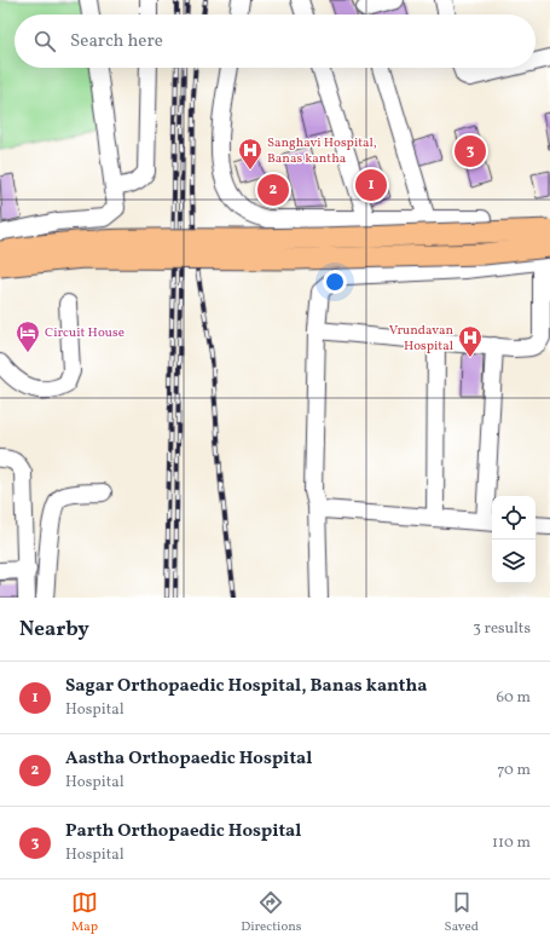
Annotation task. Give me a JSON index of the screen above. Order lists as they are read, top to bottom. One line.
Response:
{"places":{"hospital":["Sanghavi Hospital, Banas kantha","Vrundavan Hospital"],"hotel":["Circuit House"]},"page":{"search":"Search here","pins":["3","1","2"],"heading":["Nearby","3 results"],"list":[{"mark":"1","name":"Sagar Orthopaedic Hospital, Banas kantha","note":"Hospital","value":"60 m"},{"mark":"2","name":"Aastha Orthopaedic Hospital","note":"Hospital","value":"70 m"},{"mark":"3","name":"Parth Orthopaedic Hospital","note":"Hospital","value":"110 m"}],"nav":["Map","Directions","Saved"]}}
